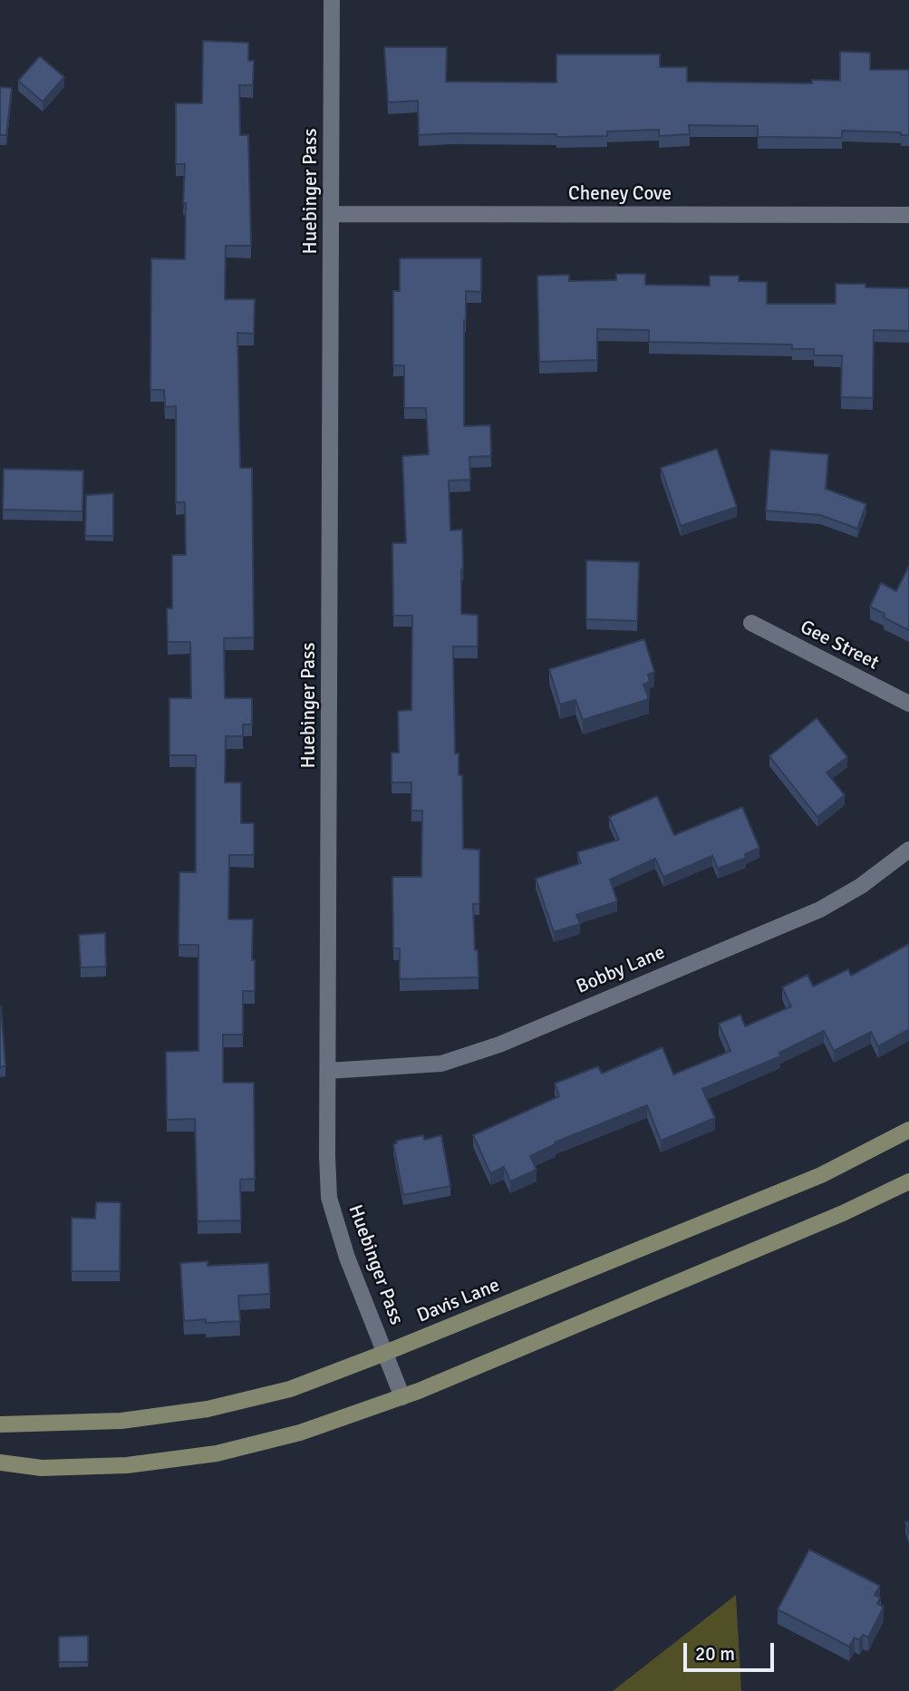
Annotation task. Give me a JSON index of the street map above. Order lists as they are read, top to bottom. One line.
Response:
{"streets":{"street":["Huebinger Pass","Cheney Cove","Gee Street","Bobby Lane","Davis Lane"]},"crossings":[["Huebinger Pass","Cheney Cove"],["Huebinger Pass","Bobby Lane"],["Huebinger Pass","Davis Lane"]],"scale_bar":"20 m"}
